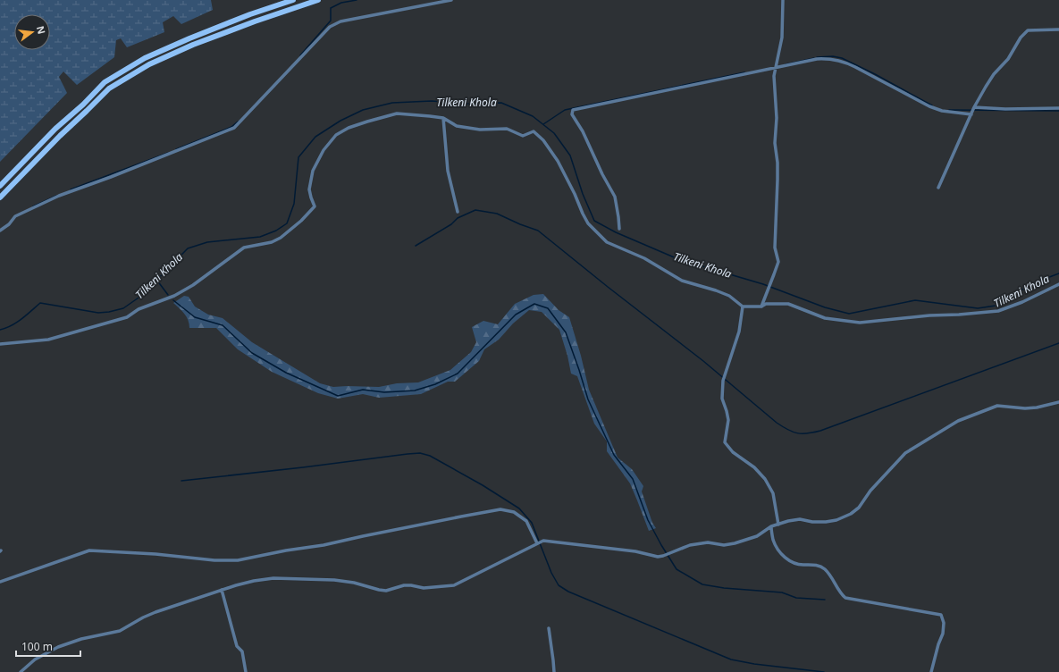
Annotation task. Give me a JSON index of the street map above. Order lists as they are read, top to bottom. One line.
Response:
{"water":["Tilkeni Khola"],"scale_bar":"100 m","north":"right"}
